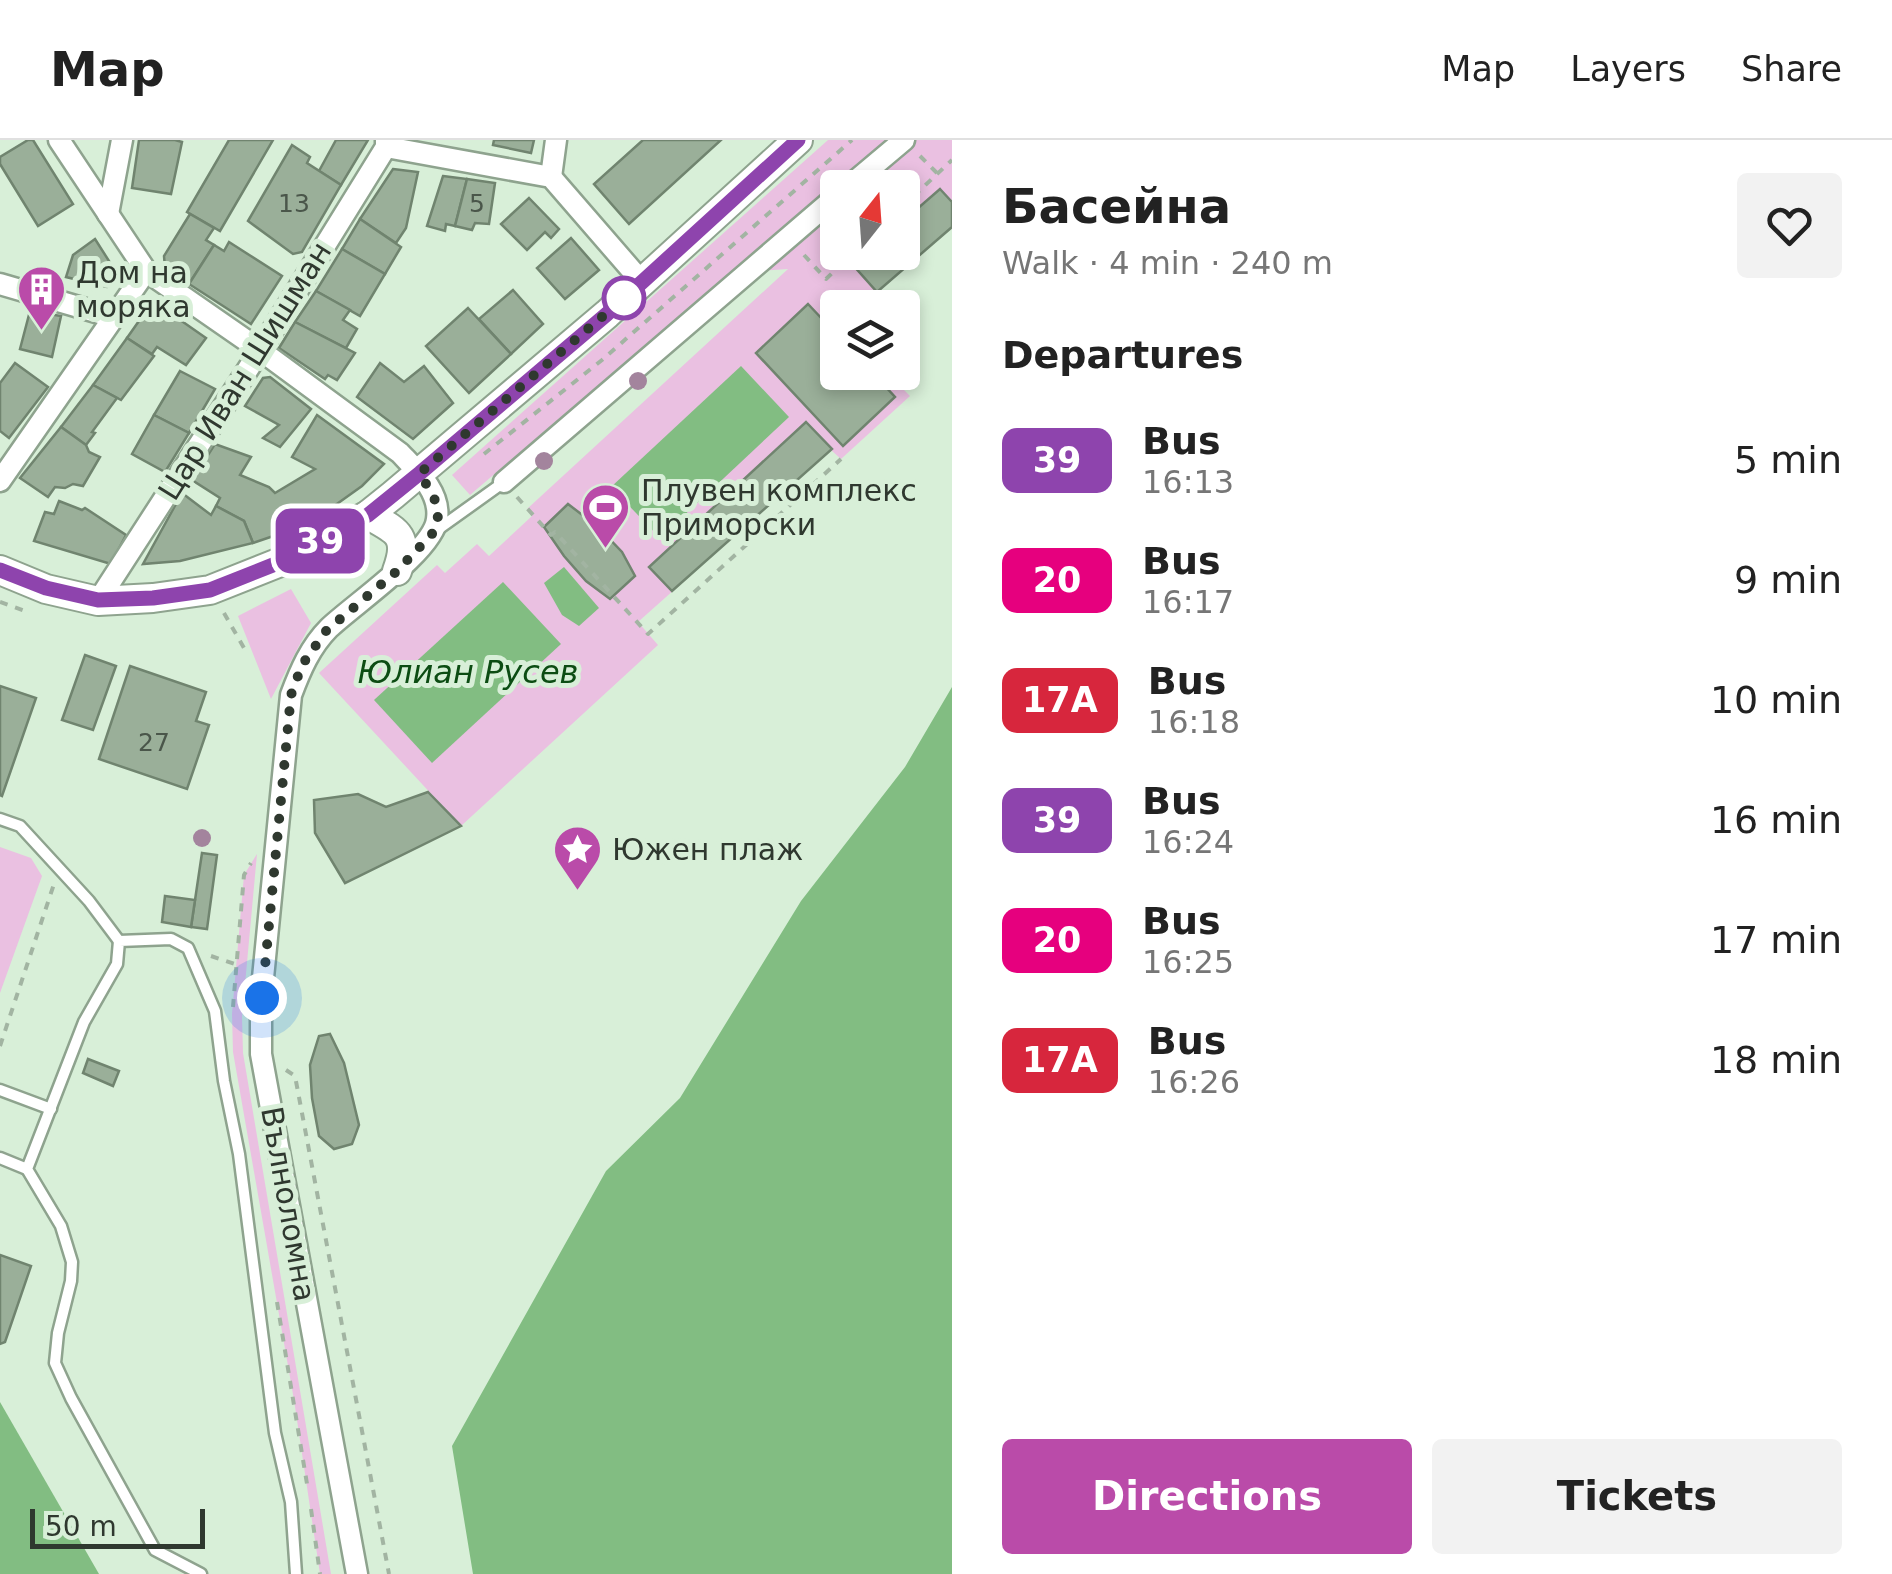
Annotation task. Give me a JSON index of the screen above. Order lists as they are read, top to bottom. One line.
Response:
{"streets":{"street":["Цар Иван Шишман","Вълноломна"]},"water":["Юлиан Русев"],"places":{"building":["Дом на моряка"],"sports":["Плувен комплекс Приморски"],"place":["Южен плаж"]},"lines":["bus line 39"],"house_numbers":["13","5","27"],"scale_bar":"50 m","north":"top","page":{"header":"Map","nav":["Map","Layers","Share"],"on_map":"39","heading":[["Басейна","Walk · 4 min · 240 m"],"Departures"],"list":[{"mark":"39","name":"Bus","note":"16:13","value":"5 min"},{"mark":"20","name":"Bus","note":"16:17","value":"9 min"},{"mark":"17А","name":"Bus","note":"16:18","value":"10 min"},{"mark":"39","name":"Bus","note":"16:24","value":"16 min"},{"mark":"20","name":"Bus","note":"16:25","value":"17 min"},{"mark":"17А","name":"Bus","note":"16:26","value":"18 min"}],"buttons":["Directions","Tickets"],"scale":"50 m"}}
